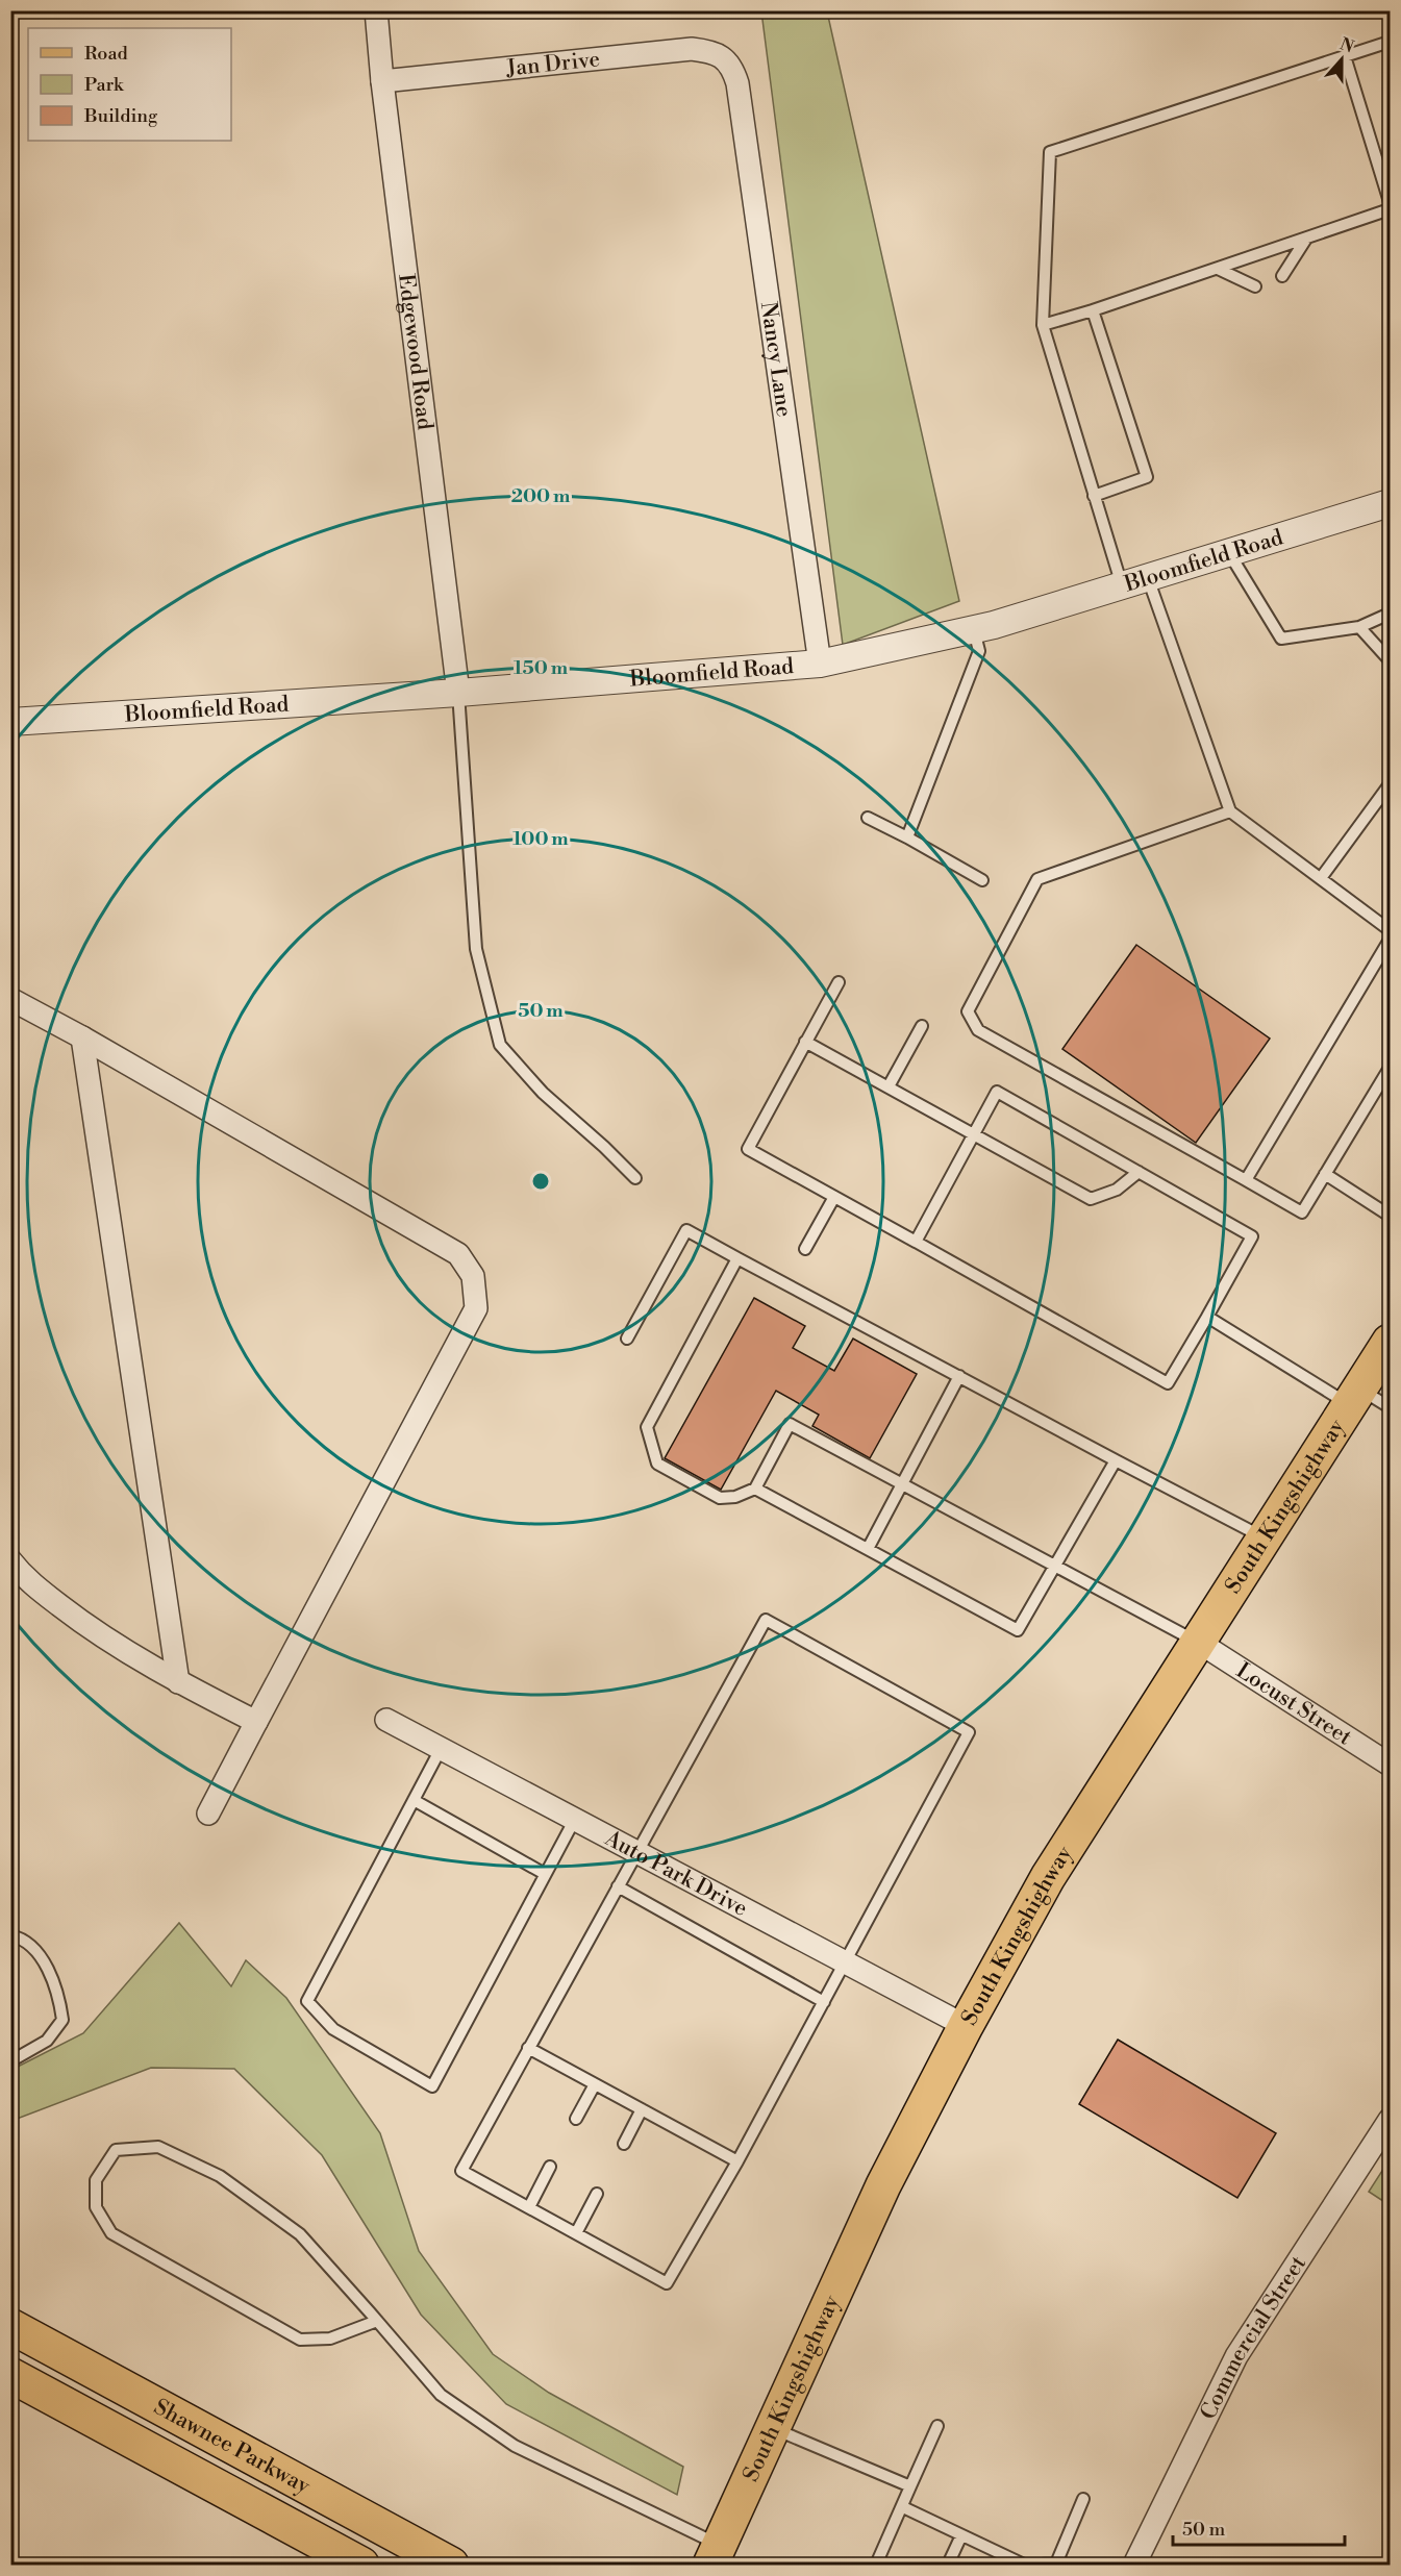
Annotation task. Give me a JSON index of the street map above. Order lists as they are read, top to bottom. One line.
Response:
{"streets":{"main road":["South Kingshighway","Shawnee Parkway"],"street":["Jan Drive","Edgewood Road","Nancy Lane","Bloomfield Road","Locust Street","Auto Park Drive","Commercial Street"]},"crossings":[["Jan Drive","Edgewood Road"],["Jan Drive","Nancy Lane"],["Edgewood Road","Bloomfield Road"],["Nancy Lane","Bloomfield Road"],["South Kingshighway","Locust Street"],["South Kingshighway","Auto Park Drive"]],"legend":["Road","Park","Building"],"scale_bar":"50 m","north":"top","rings":["200 m","150 m","100 m","50 m"]}
